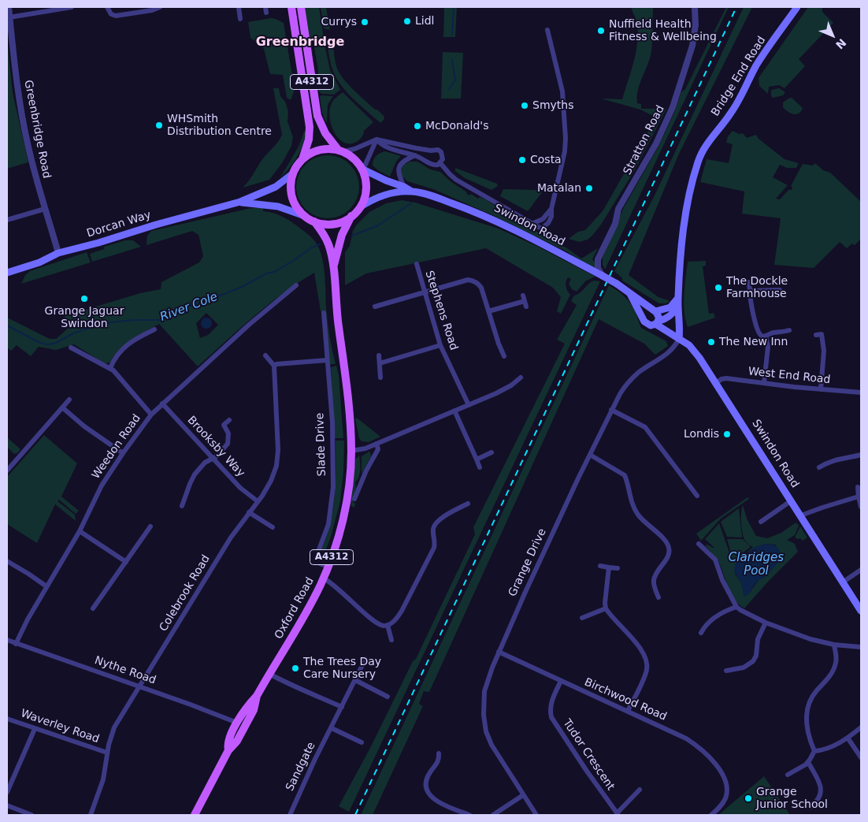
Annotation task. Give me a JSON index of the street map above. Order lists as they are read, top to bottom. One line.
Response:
{"streets":{"main road":["Bridge End Road","A4312","Dorcan Way","Swindon Road","Oxford Road"],"street":["Greenbridge Road","Stratton Road","Stephens Road","West End Road","Slade Drive","Weedon Road","Brooksby Way","Grange Drive","Colebrook Road","Nythe Road","Birchwood Road","Waverley Road","Tudor Crescent","Sandgate"]},"crossings":[["Bridge End Road","Swindon Road"],["Bridge End Road","Grange Drive"],["A4312","Dorcan Way"],["A4312","Swindon Road"],["A4312","Oxford Road"],["Greenbridge Road","Dorcan Way"],["Stratton Road","Swindon Road"],["Dorcan Way","Swindon Road"],["Swindon Road","West End Road"],["Swindon Road","Grange Drive"],["Slade Drive","Oxford Road"],["Weedon Road","Brooksby Way"],["Weedon Road","Nythe Road"],["Brooksby Way","Colebrook Road"],["Grange Drive","Birchwood Road"],["Colebrook Road","Nythe Road"],["Colebrook Road","Waverley Road"],["Oxford Road","Nythe Road"],["Birchwood Road","Tudor Crescent"]],"districts":["Greenbridge"],"water":["River Cole","Claridges Pool"],"places":["Lidl","Currys","Nuffield Health Fitness & Wellbeing","Smyths","WHSmith Distribution Centre","McDonald's","Costa","Matalan","The Dockle Farmhouse","Grange Jaguar Swindon","The New Inn","Londis","The Trees Day Care Nursery","Grange Junior School"],"north":"bottom right"}
